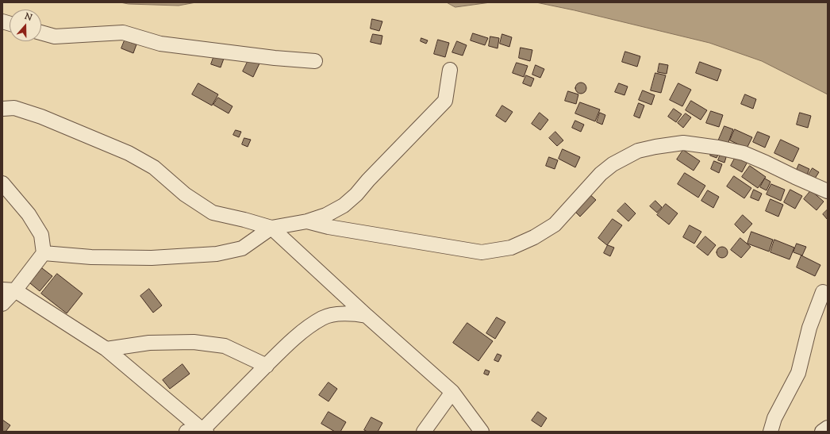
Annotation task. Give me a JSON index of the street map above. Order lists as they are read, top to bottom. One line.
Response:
{"north":"top"}
